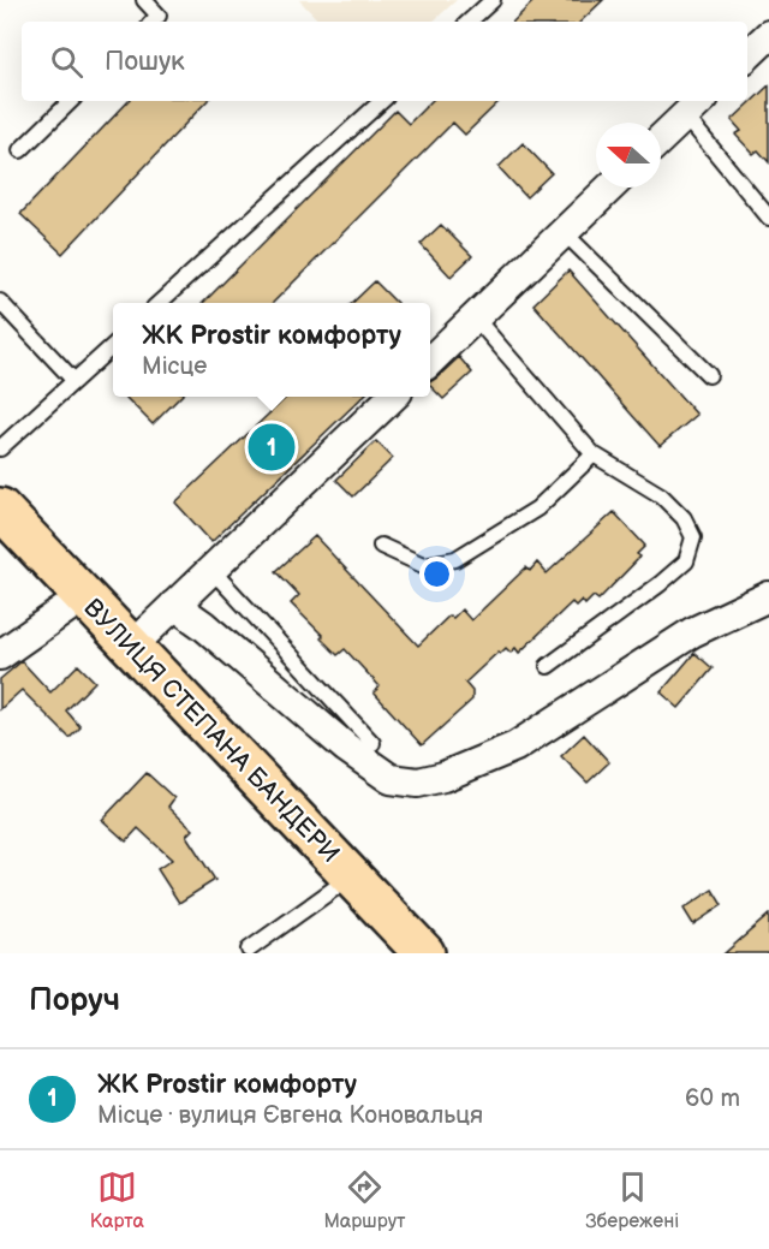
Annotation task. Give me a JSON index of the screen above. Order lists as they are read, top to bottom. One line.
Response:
{"streets":{"main road":["ВУЛИЦЯ СТЕПАНА БАНДЕРИ"]},"north":"left","page":{"search":"Пошук","popup":["ЖК Prostir комфорту","Місце"],"pins":"1","heading":"Поруч","list":[{"mark":"1","name":"ЖК Prostir комфорту","note":"Місце · вулиця Євгена Коновальця","value":"60 m"}],"nav":["Карта","Маршрут","Збережені"]}}
